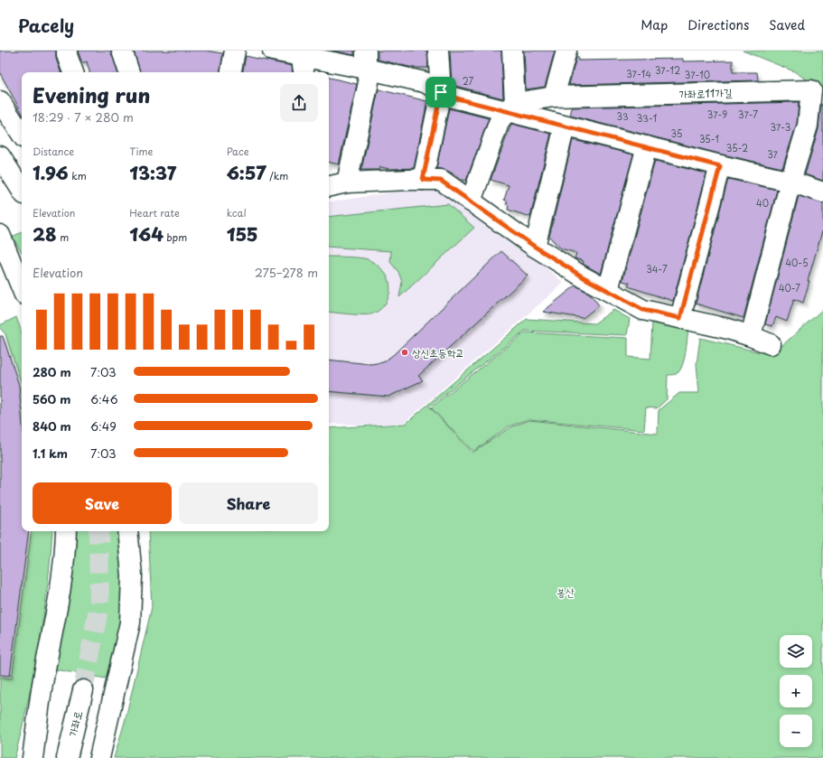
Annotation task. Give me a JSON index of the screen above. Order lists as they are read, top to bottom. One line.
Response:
{"streets":{"street":["가좌로11가길","가좌로"]},"parks":["봉산"],"places":["상신초등학교"],"house_numbers":["37-12","37-14","37-10","27","37-9","37-7","33","33-1","37-3","35","35-1","35-2","37","40","40-5","34-7","40-7"],"page":{"header":"Pacely","nav":["Map","Directions","Saved"],"heading":["Evening run","18:29 · 7 × 280 m"],"stats":[["Distance","1.96 km"],["Time","13:37"],["Pace","6:57 /km"],["Elevation","28 m"],["Heart rate","164 bpm"],["kcal","155"]],"chart":["Elevation","275–278 m"],"list":[{"name":"280 m","note":"7:03"},{"name":"560 m","note":"6:46"},{"name":"840 m","note":"6:49"},{"name":"1.1 km","note":"7:03"}],"buttons":["Save","Share"],"map_buttons":["+","−"]}}
